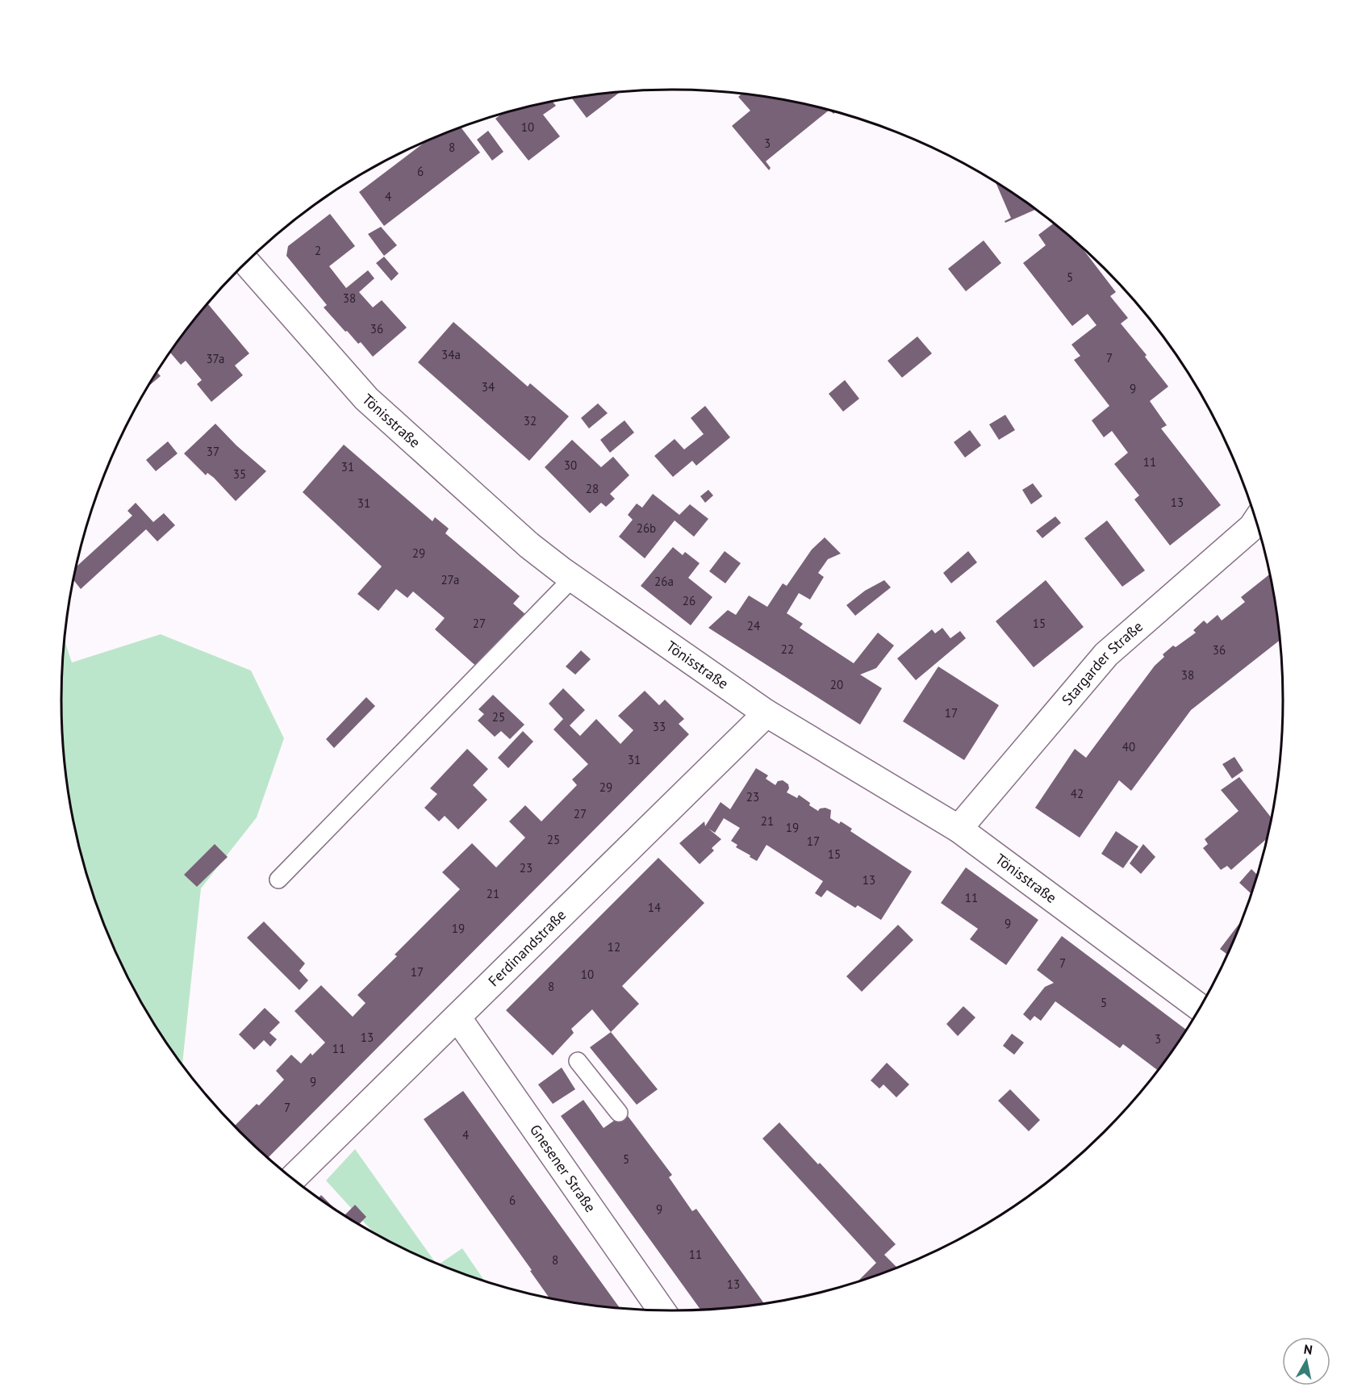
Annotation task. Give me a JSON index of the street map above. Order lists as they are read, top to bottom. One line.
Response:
{"streets":{"street":["Tönisstraße","Stargarder Straße","Ferdinandstraße","Gnesener Straße"]},"crossings":[["Tönisstraße","Stargarder Straße"],["Tönisstraße","Ferdinandstraße"],["Ferdinandstraße","Gnesener Straße"]],"house_numbers":["10","3","8","6","4","2","5","38","36","34a","7","37a","34","9","32","37","11","30","31","35","28","13","31","26b","29","27a","26a","26","27","15","24","22","36","38","20","17","25","33","40","31","29","42","23","27","21","19","25","17","15","23","13","21","11","14","9","19","12","7","17","10","8","5","13","3","11","9","7","4","5","6","9","11","8","13"],"north":"top"}
